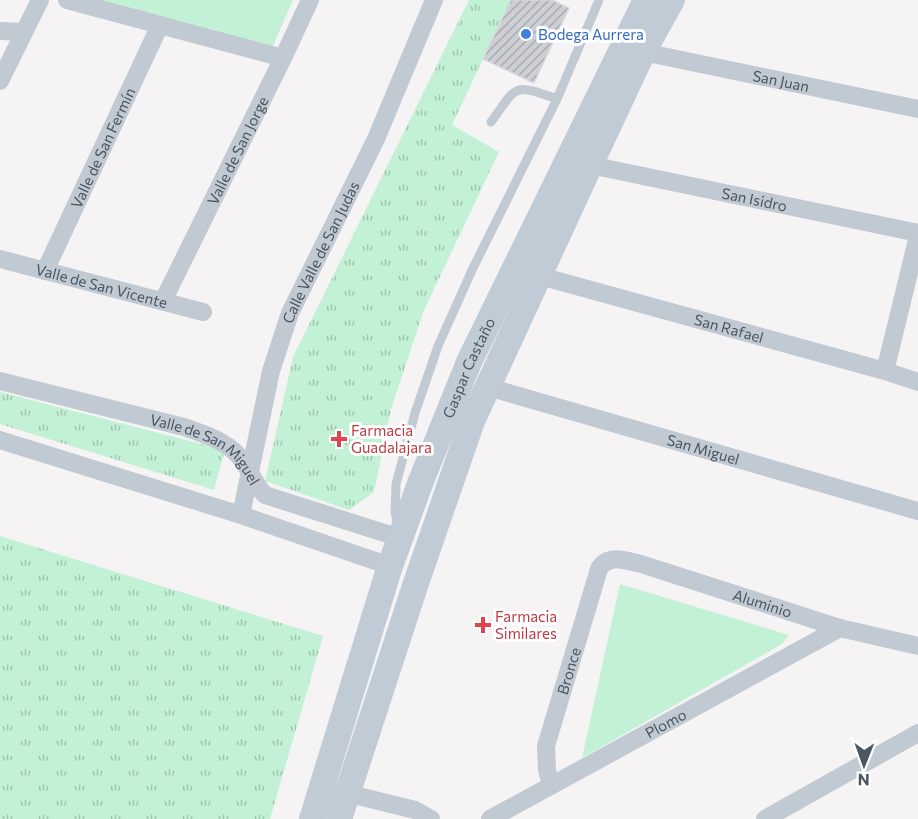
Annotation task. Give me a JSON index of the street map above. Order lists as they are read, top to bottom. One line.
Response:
{"streets":{"main road":["Gaspar Castaño"],"street":["San Juan","Valle de San Fermín","Valle de San Jorge","San Isidro","Calle Valle de San Judas","Valle de San Vicente","San Rafael","San Miguel","Valle de San Miguel","Aluminio","Bronce","Plomo"]},"crossings":[["San Juan","Gaspar Castaño"],["Valle de San Fermín","Valle de San Vicente"],["Valle de San Jorge","Valle de San Vicente"],["San Isidro","Gaspar Castaño"],["Calle Valle de San Judas","Valle de San Miguel"],["San Rafael","Gaspar Castaño"],["Gaspar Castaño","San Miguel"],["Gaspar Castaño","Valle de San Miguel"],["Aluminio","Bronce"],["Aluminio","Plomo"],["Bronce","Plomo"]],"places":{"other":["Bodega Aurrera"],"health":["Farmacia Guadalajara","Farmacia Similares"]},"north":"bottom"}
